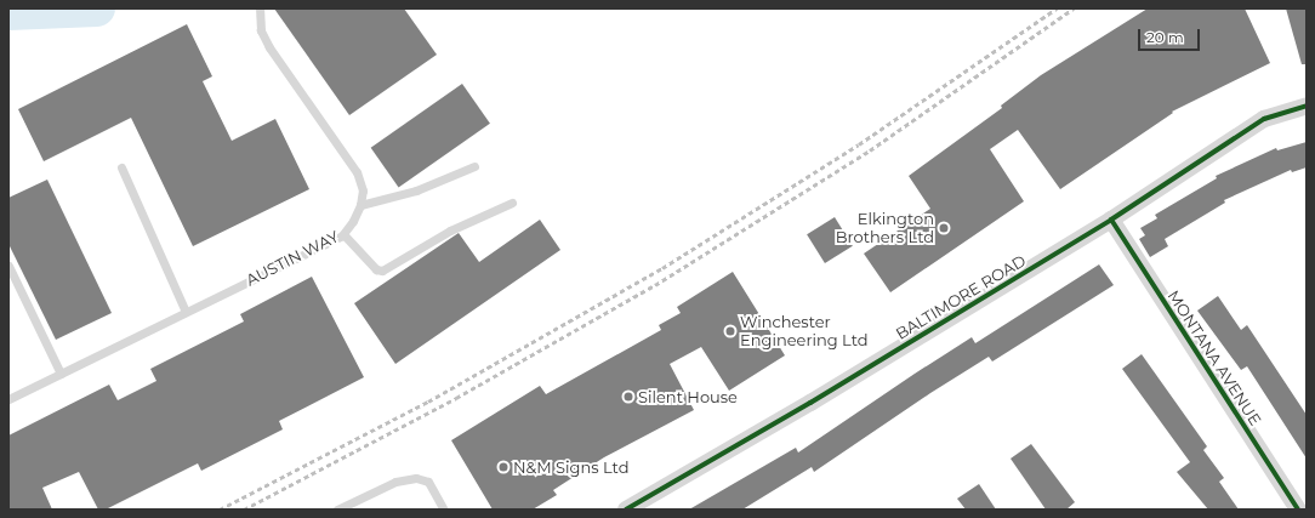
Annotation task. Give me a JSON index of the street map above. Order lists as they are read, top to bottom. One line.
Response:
{"streets":{"street":["BALTIMORE ROAD","MONTANA AVENUE"],"lane":["AUSTIN WAY"]},"crossings":[["BALTIMORE ROAD","MONTANA AVENUE"]],"places":["Elkington Brothers Ltd","Winchester Engineering Ltd","Silent House","N&M Signs Ltd"],"scale_bar":"20 m"}
